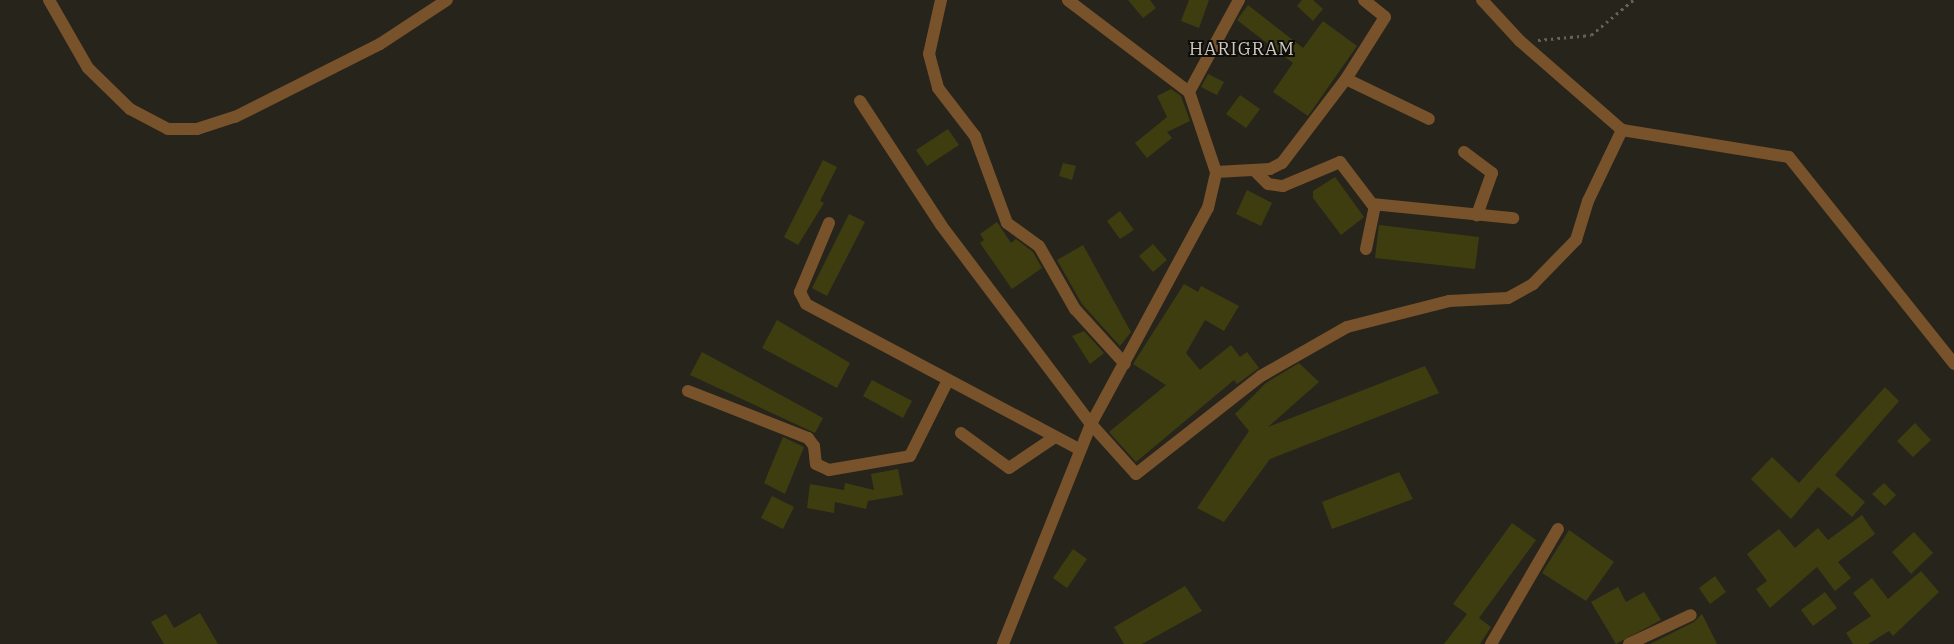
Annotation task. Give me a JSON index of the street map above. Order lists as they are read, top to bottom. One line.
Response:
{"districts":["HARIGRAM"]}
